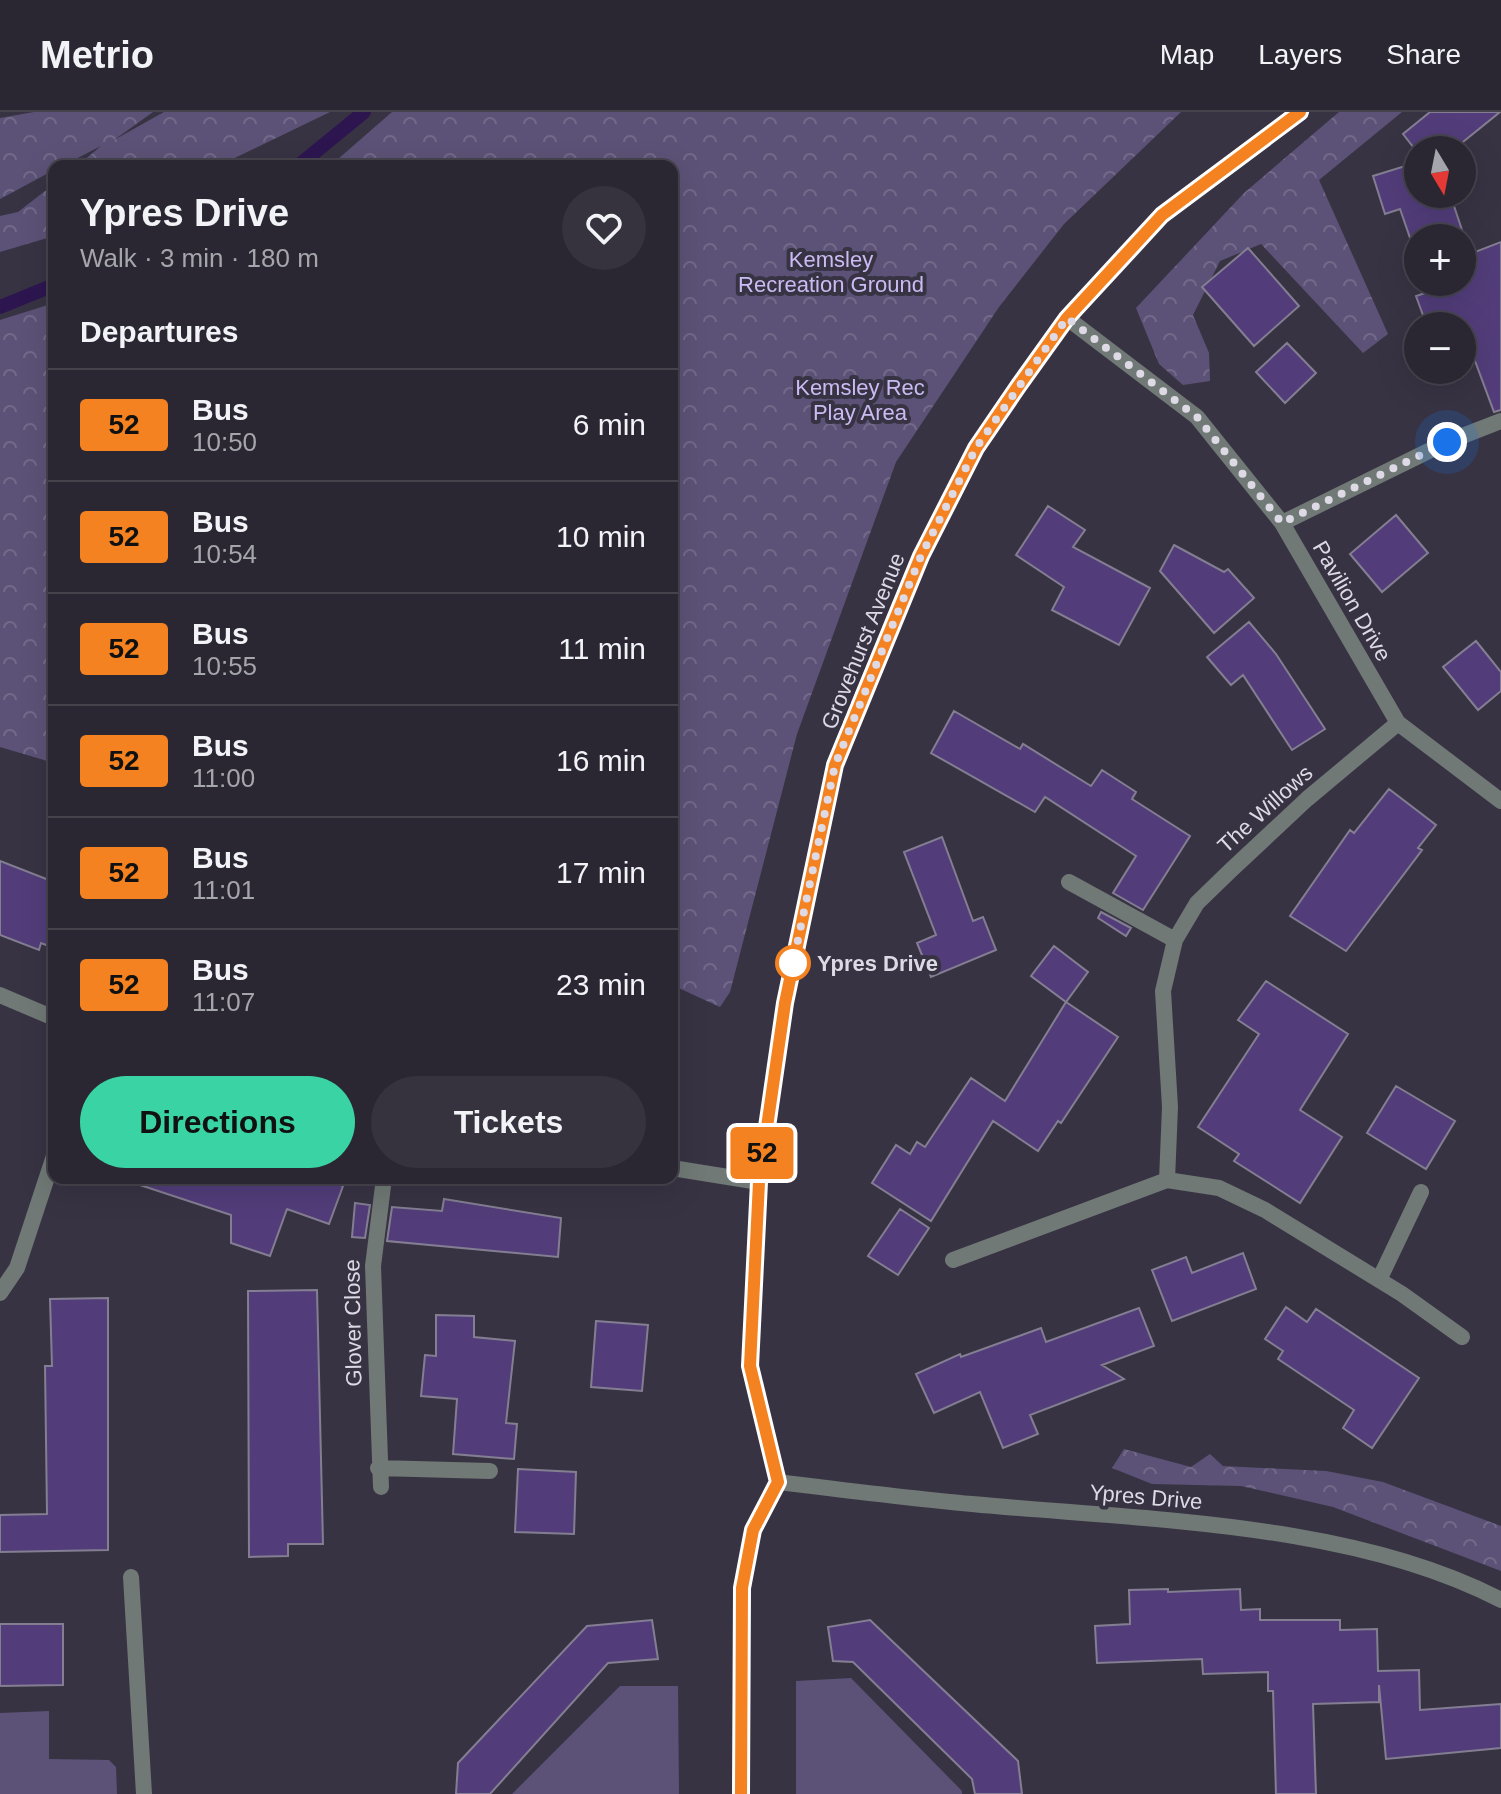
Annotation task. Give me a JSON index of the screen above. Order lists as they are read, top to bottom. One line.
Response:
{"streets":{"street":["Pavilion Drive","Grovehurst Avenue","The Willows","Glover Close","Ypres Drive"]},"crossings":[["Pavilion Drive","Grovehurst Avenue"],["Pavilion Drive","The Willows"],["Grovehurst Avenue","Ypres Drive"]],"parks":["Kemsley Recreation Ground","Kemsley Rec Play Area"],"places":["Ypres Drive"],"lines":["bus line 52"],"north":"bottom","page":{"header":"Metrio","nav":["Map","Layers","Share"],"on_map":"52","map_buttons":["+","−"],"heading":[["Ypres Drive","Walk · 3 min · 180 m"],"Departures"],"list":[{"mark":"52","name":"Bus","note":"10:50","value":"6 min"},{"mark":"52","name":"Bus","note":"10:54","value":"10 min"},{"mark":"52","name":"Bus","note":"10:55","value":"11 min"},{"mark":"52","name":"Bus","note":"11:00","value":"16 min"},{"mark":"52","name":"Bus","note":"11:01","value":"17 min"},{"mark":"52","name":"Bus","note":"11:07","value":"23 min"}],"buttons":["Directions","Tickets"]}}
